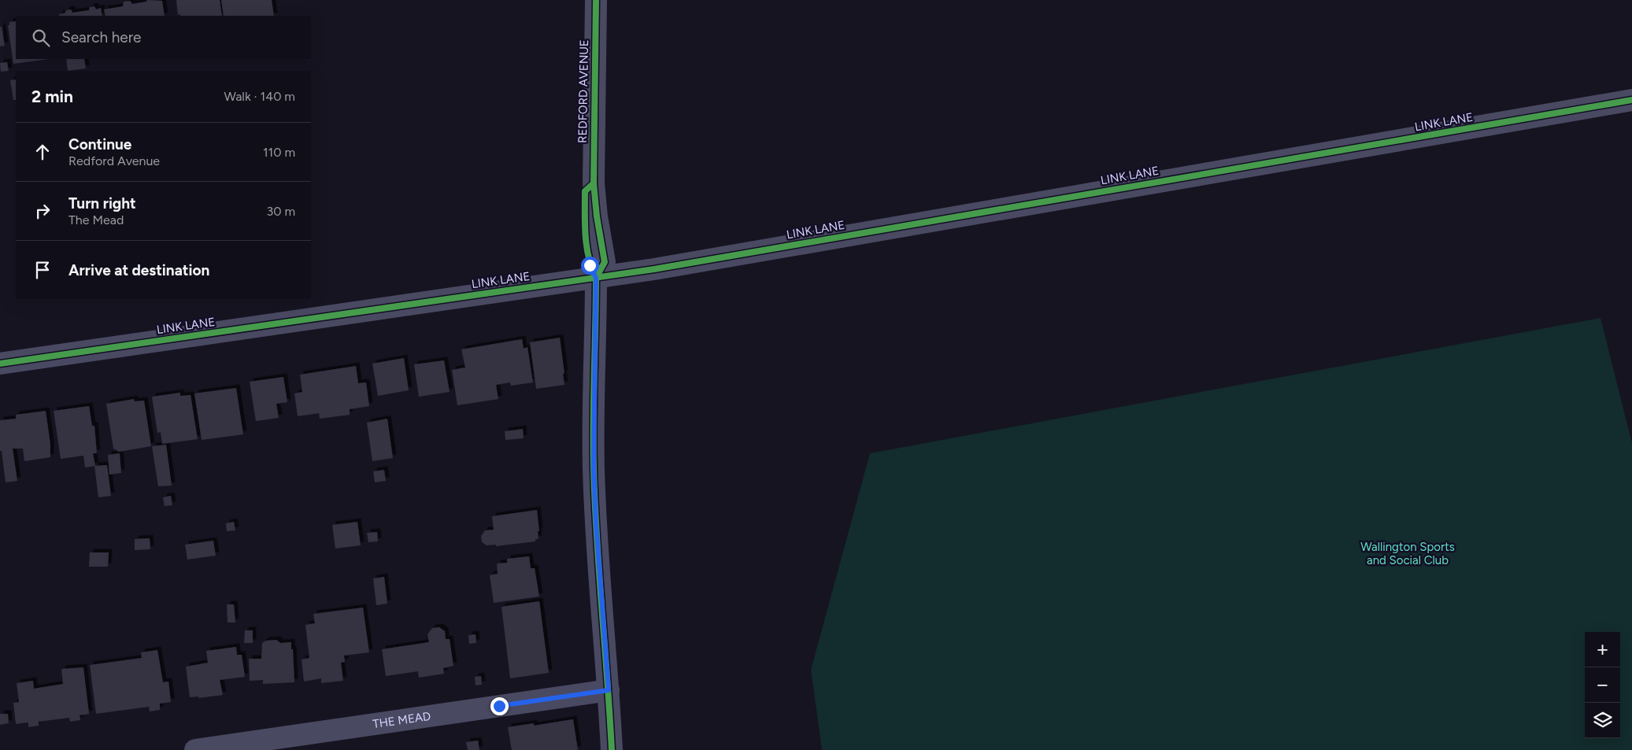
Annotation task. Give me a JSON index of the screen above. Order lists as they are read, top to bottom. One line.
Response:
{"streets":{"street":["REDFORD AVENUE","LINK LANE","THE MEAD"]},"crossings":[["REDFORD AVENUE","LINK LANE"],["REDFORD AVENUE","THE MEAD"]],"parks":["Wallington Sports and Social Club"],"page":{"search":"Search here","heading":["2 min","Walk · 140 m"],"list":[["Continue","Redford Avenue","110 m"],["Turn right","The Mead","30 m"],"Arrive at destination"],"map_buttons":["+","−"]}}
